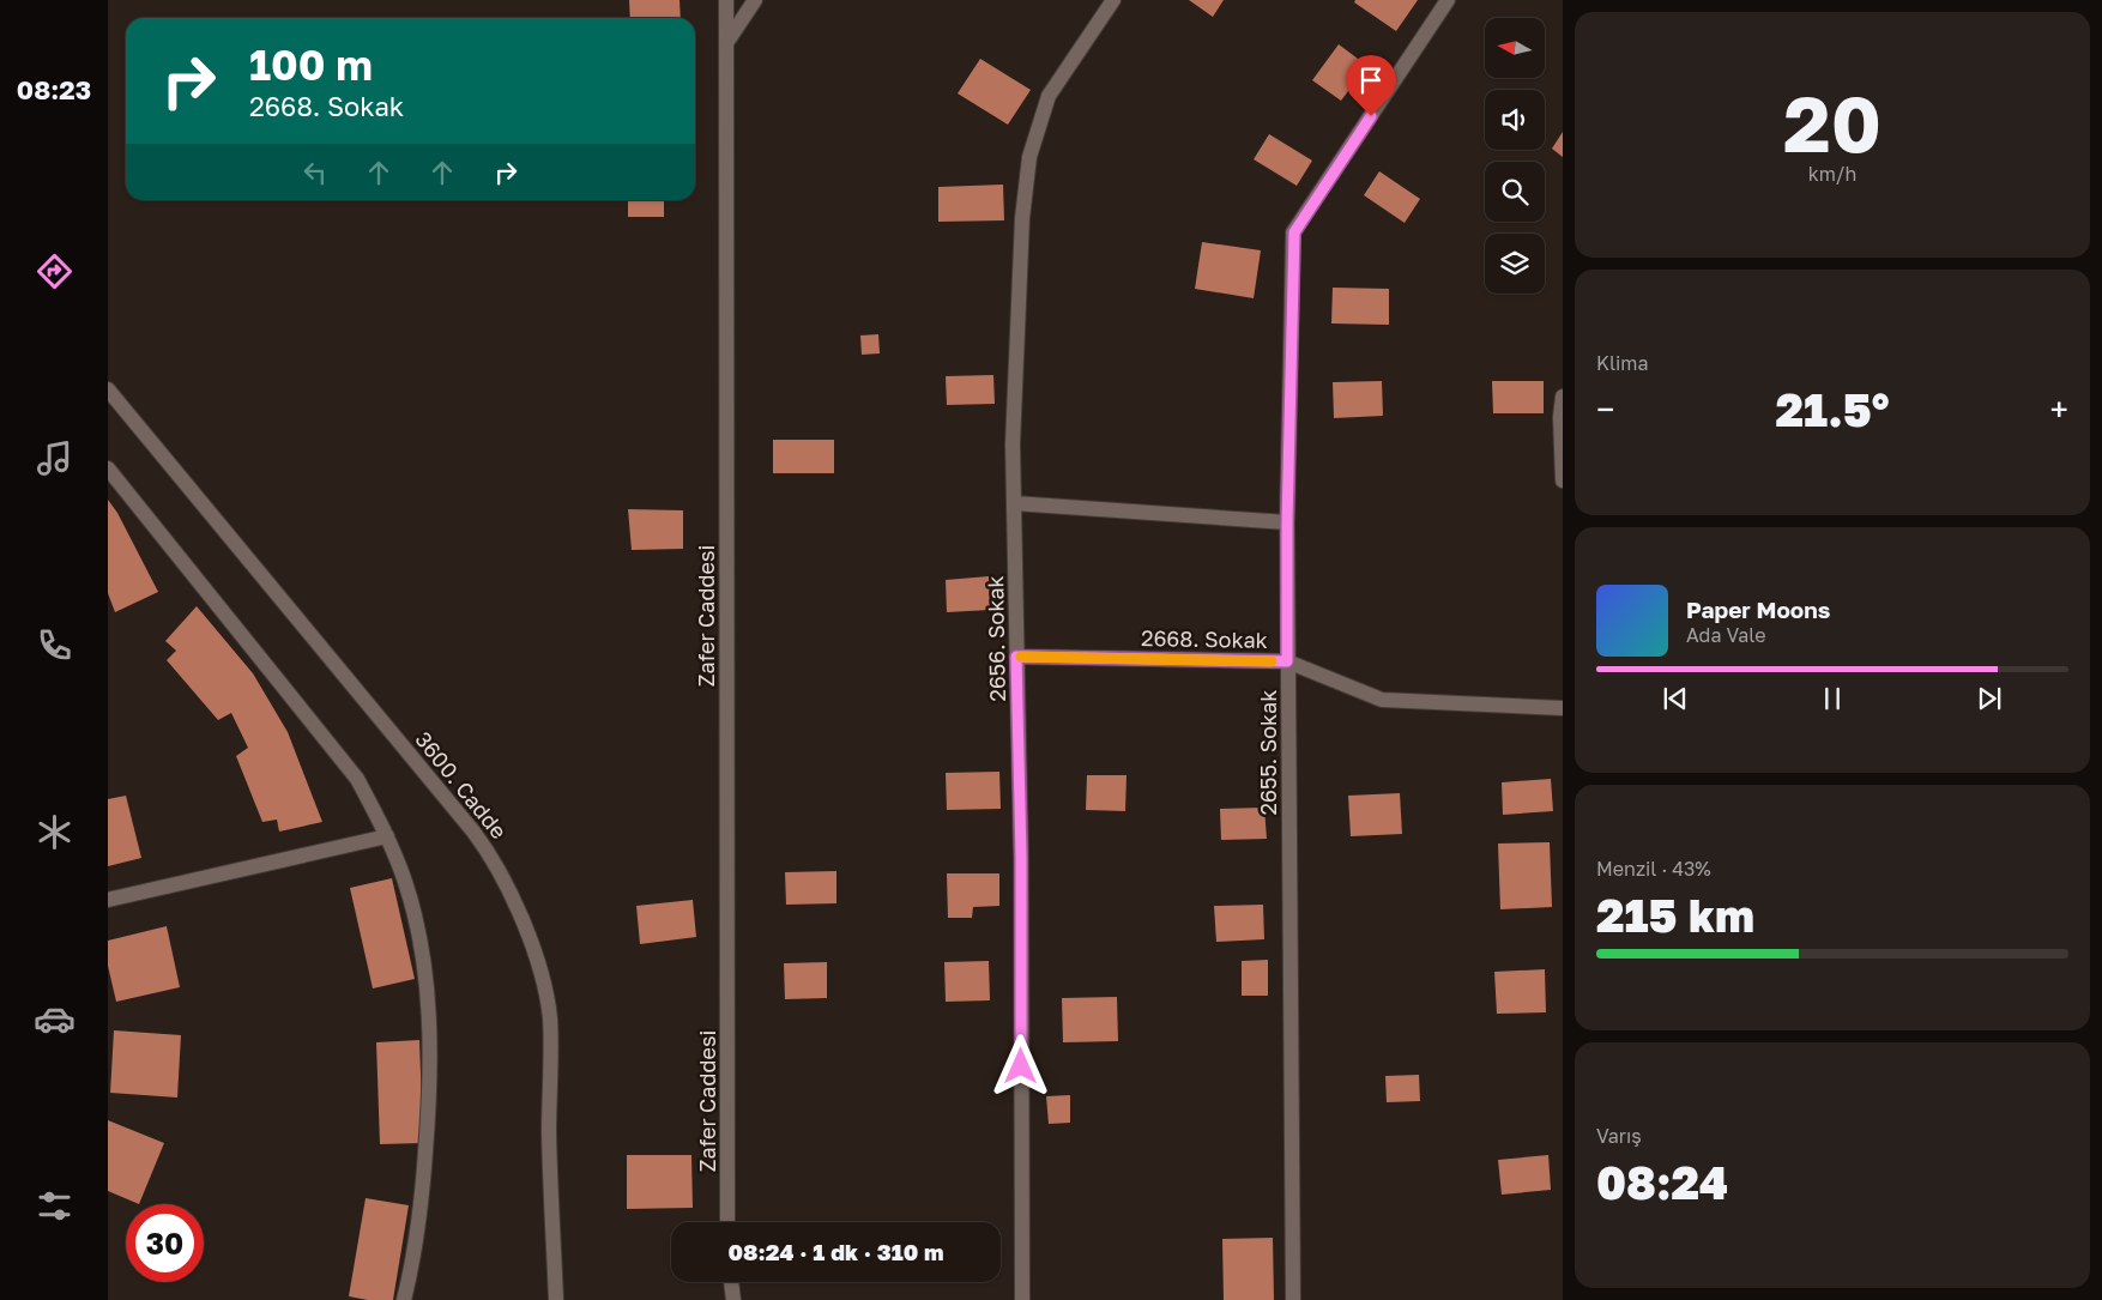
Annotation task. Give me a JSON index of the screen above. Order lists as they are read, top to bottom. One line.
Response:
{"streets":{"street":["Zafer Caddesi","2656. Sokak","2668. Sokak","2655. Sokak","3600. Cadde"]},"crossings":[["2656. Sokak","2668. Sokak"],["2668. Sokak","2655. Sokak"]],"north":"left","page":{"tabs":"08:23","tile":[["20","km/h"],"Klima",["Menzil · 43%","215 km"],["Varış","08:24"]],"turn":["100 m","2668. Sokak"],"heat":["−","21.5°","+"],"song":["Paper Moons","Ada Vale"],"limit":"30","trip":"08:24 · 1 dk · 310 m"}}
